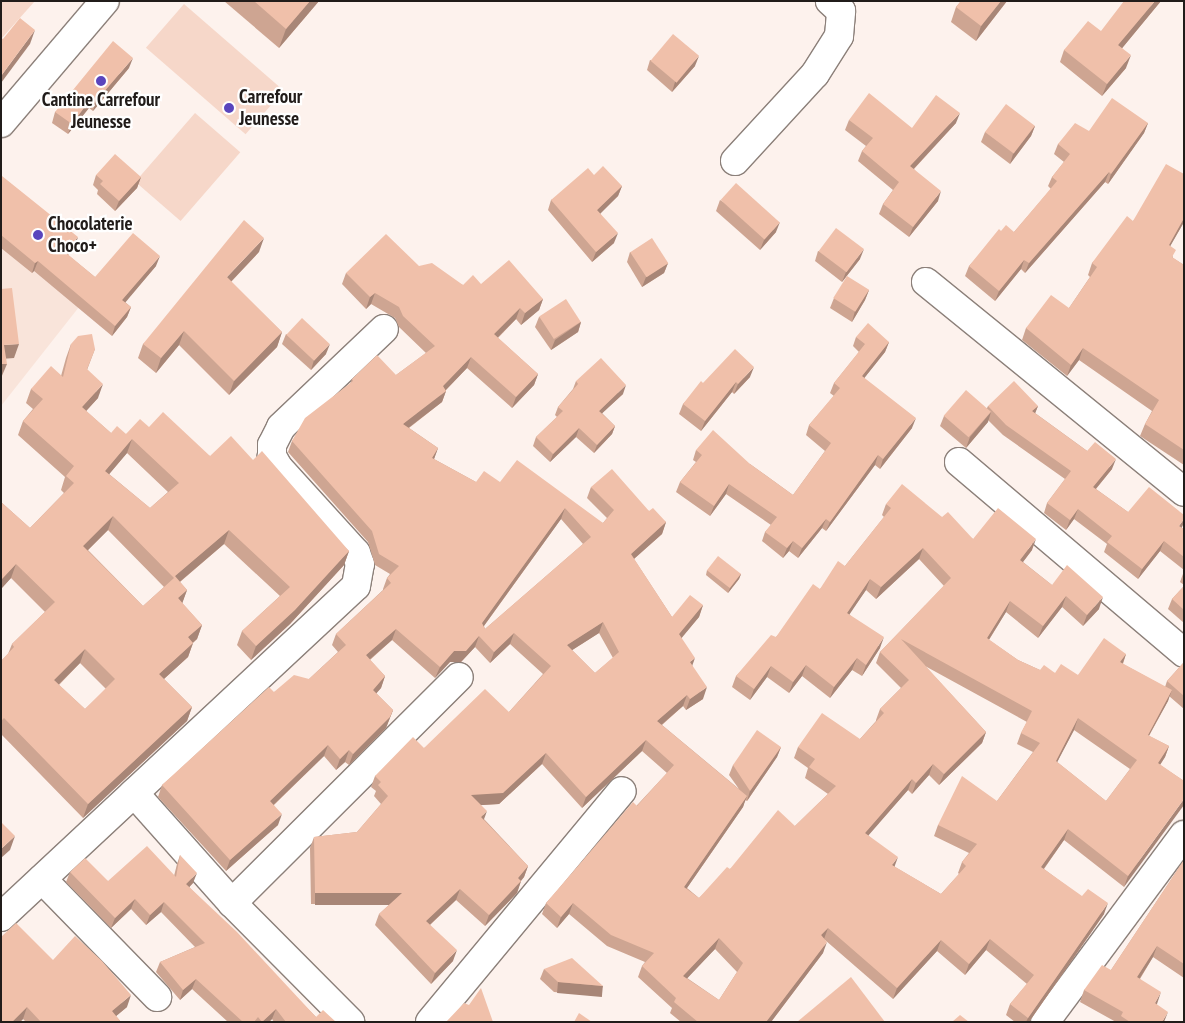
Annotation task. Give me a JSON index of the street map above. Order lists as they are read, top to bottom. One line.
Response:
{"places":["Cantine Carrefour Jeunesse","Carrefour Jeunesse","Chocolaterie Choco+"]}
